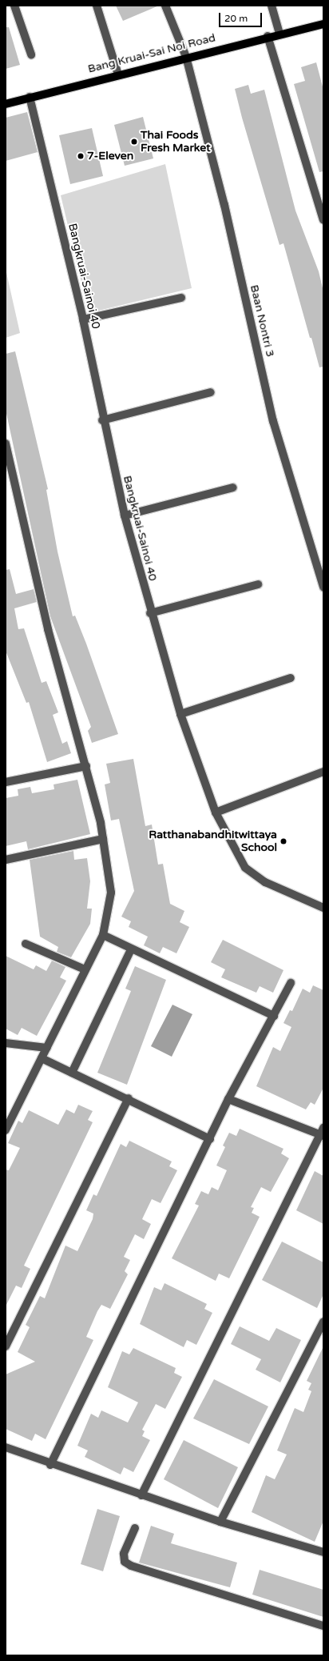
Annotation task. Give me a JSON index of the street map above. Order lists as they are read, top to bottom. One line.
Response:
{"streets":{"main road":["Bang Kruai-Sai Noi Road"],"street":["Bangkruai-Sainoi 40","Baan Nontri 3"]},"crossings":[["Bang Kruai-Sai Noi Road","Bangkruai-Sainoi 40"],["Bang Kruai-Sai Noi Road","Baan Nontri 3"]],"places":["Thai Foods Fresh Market","7-Eleven","Ratthanabandhitwittaya School"],"scale_bar":"20 m"}
